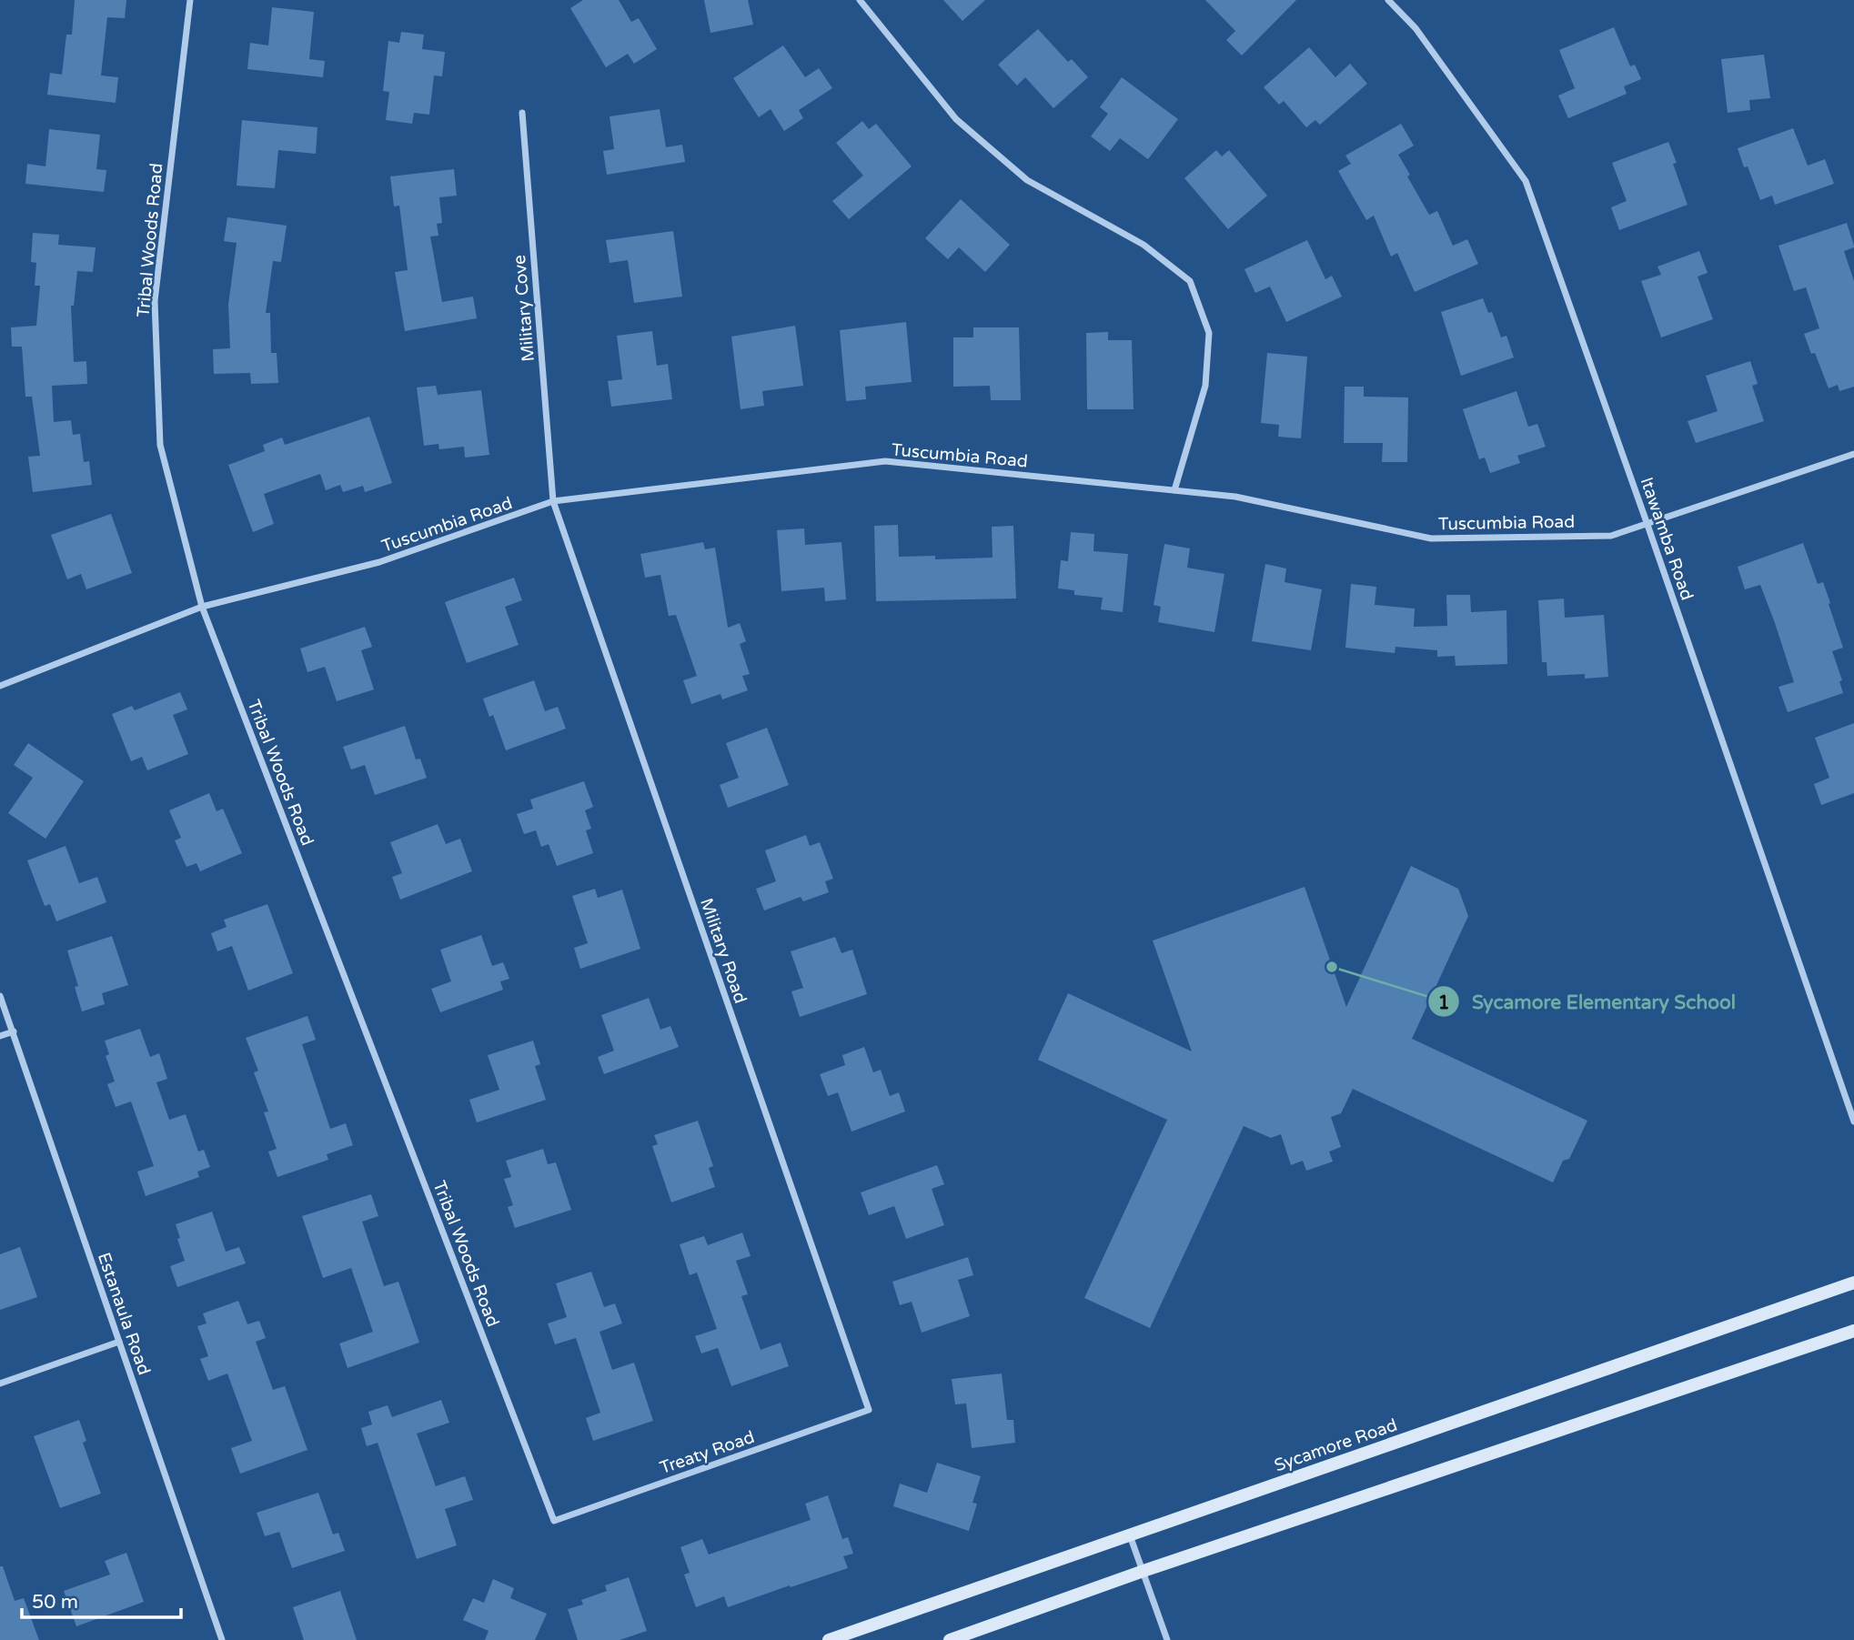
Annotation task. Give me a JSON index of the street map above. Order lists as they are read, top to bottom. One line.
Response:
{"streets":{"street":["Tribal Woods Road","Military Cove","Tuscumbia Road","Itawamba Road","Military Road","Estanaula Road","Sycamore Road","Treaty Road"]},"crossings":[["Tribal Woods Road","Tuscumbia Road"],["Tribal Woods Road","Treaty Road"],["Military Cove","Tuscumbia Road"],["Military Cove","Military Road"],["Tuscumbia Road","Itawamba Road"],["Tuscumbia Road","Military Road"],["Military Road","Treaty Road"]],"places":["Sycamore Elementary School"],"scale_bar":"50 m"}
